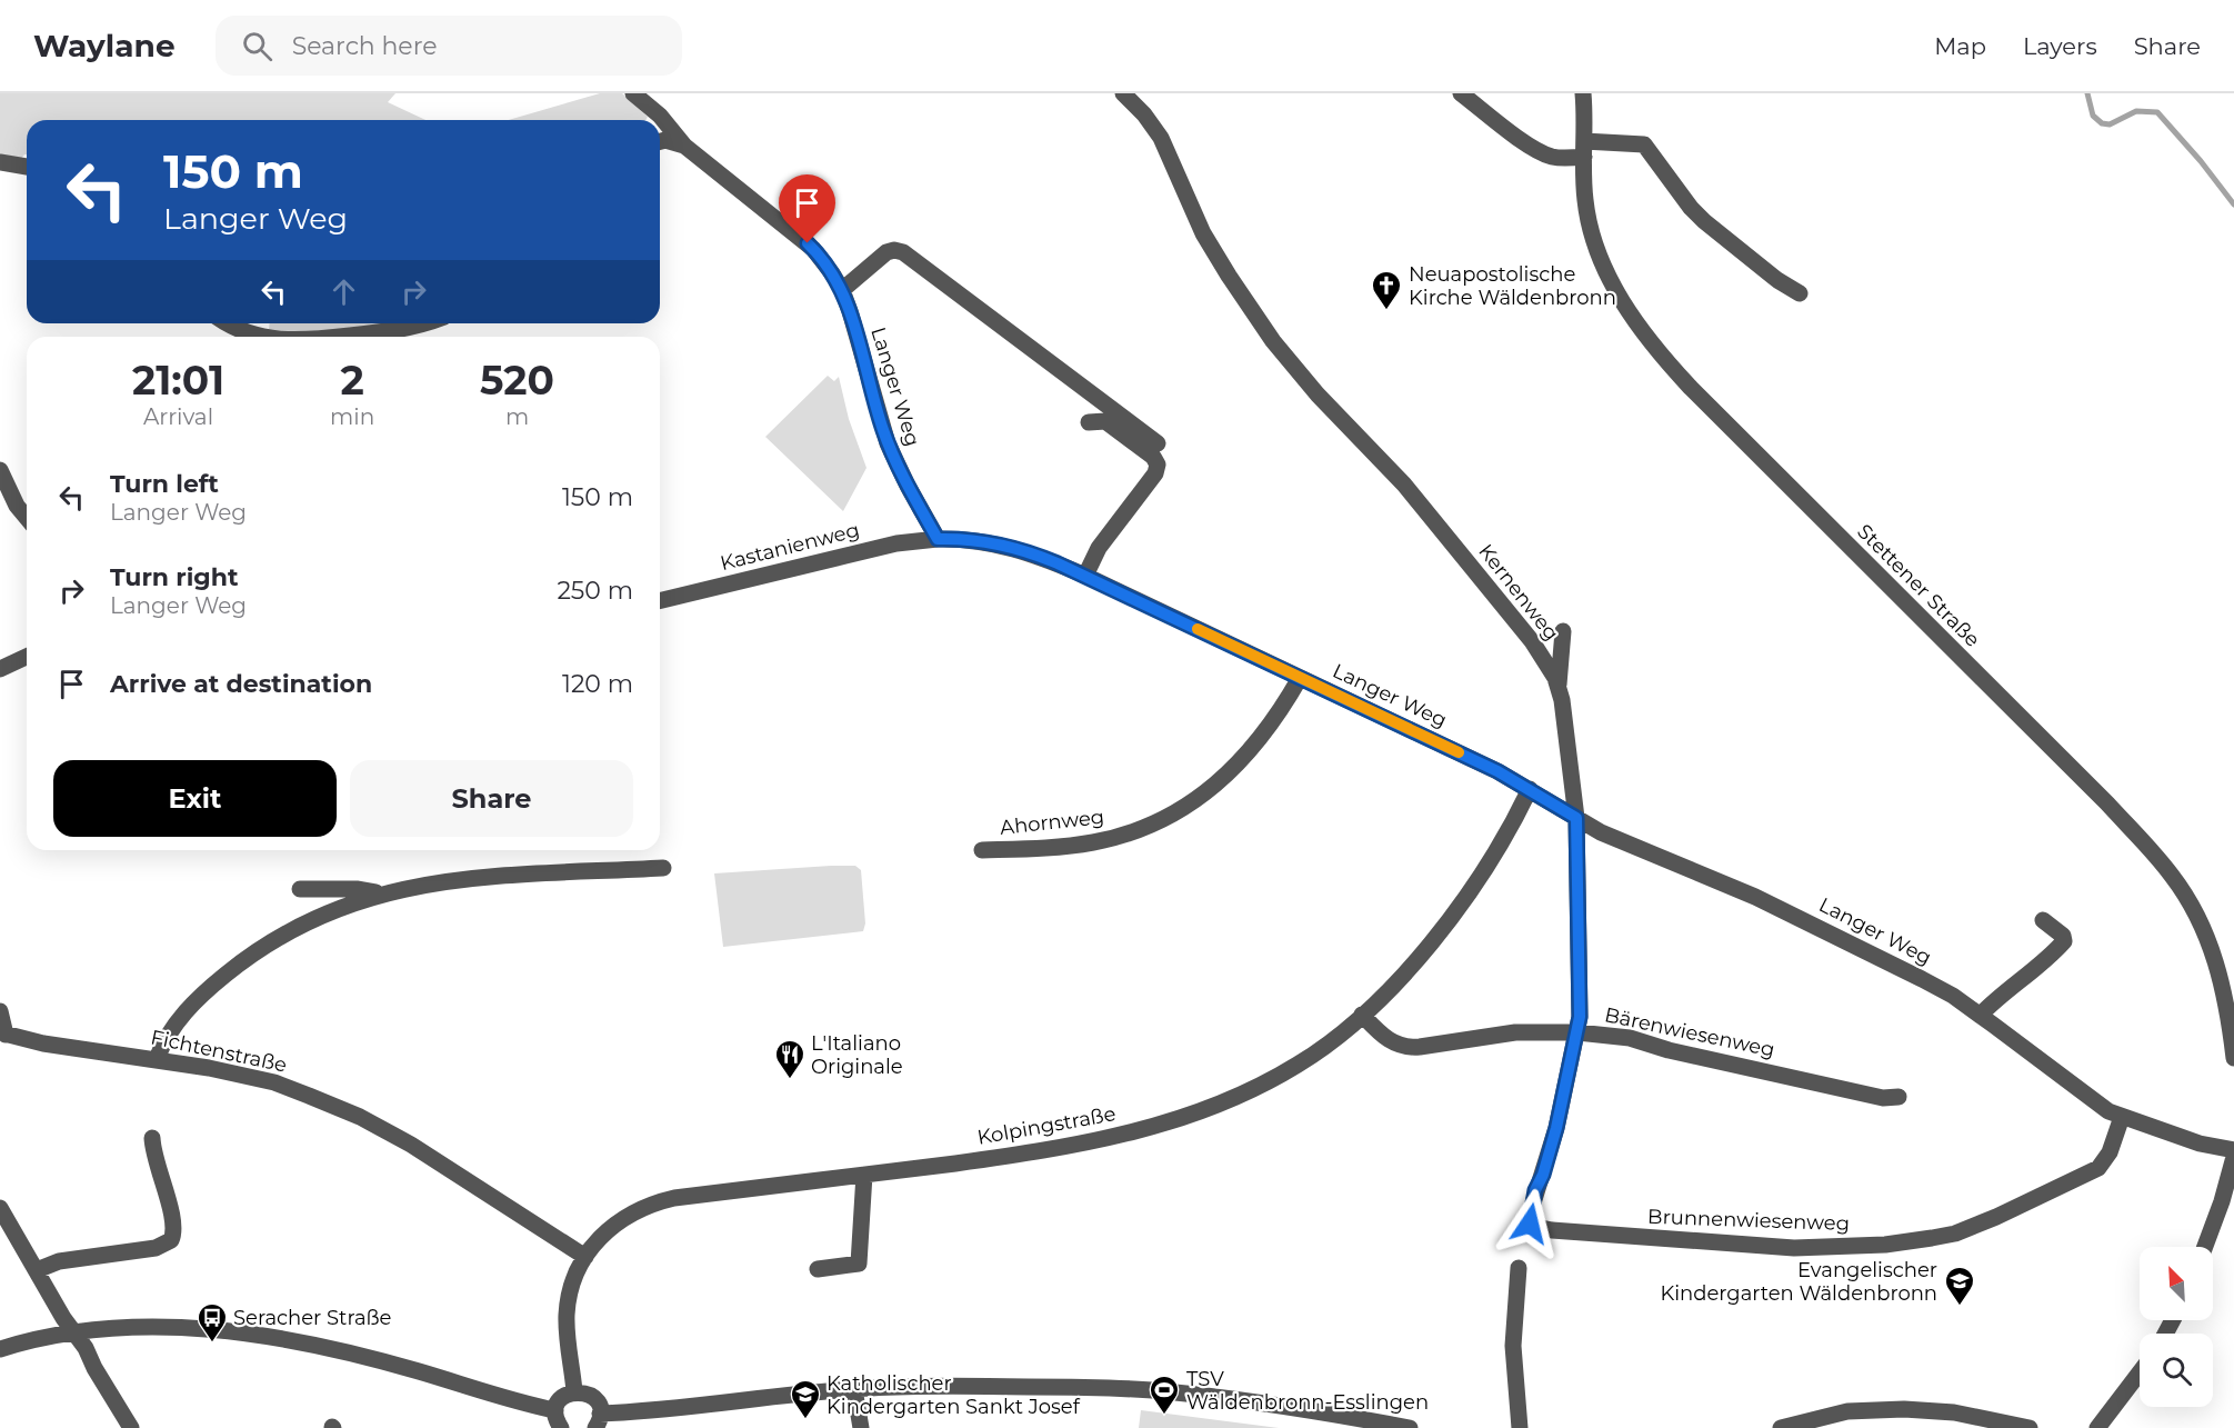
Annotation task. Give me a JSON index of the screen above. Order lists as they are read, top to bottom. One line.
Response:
{"streets":{"street":["Langer Weg","Kastanienweg","Stettener Straße","Kernenweg","Ahornweg","Bärenwiesenweg","Fichtenstraße","Kolpingstraße","Brunnenwiesenweg"]},"crossings":[["Langer Weg","Kastanienweg"],["Langer Weg","Kernenweg"],["Langer Weg","Ahornweg"],["Langer Weg","Kolpingstraße"],["Langer Weg","Brunnenwiesenweg"],["Kernenweg","Bärenwiesenweg"],["Kernenweg","Brunnenwiesenweg"],["Bärenwiesenweg","Kolpingstraße"],["Fichtenstraße","Kolpingstraße"]],"places":{"church":["Neuapostolische Kirche Wäldenbronn"],"restaurant":["L'Italiano Originale"],"school or university":["Evangelischer Kindergarten Wäldenbronn","Katholischer Kindergarten Sankt Josef"],"bus stop":["Seracher Straße"],"sports":["TSV Wäldenbronn-Esslingen"]},"north":"top left","page":{"header":"Waylane","search":"Search here","nav":["Map","Layers","Share"],"turn":["150 m","Langer Weg"],"eta":["21:01","Arrival","2","min","520","m"],"list":[{"name":"Turn left","note":"Langer Weg","value":"150 m"},{"name":"Turn right","note":"Langer Weg","value":"250 m"},{"name":"Arrive at destination","value":"120 m"}],"buttons":["Exit","Share"]}}
